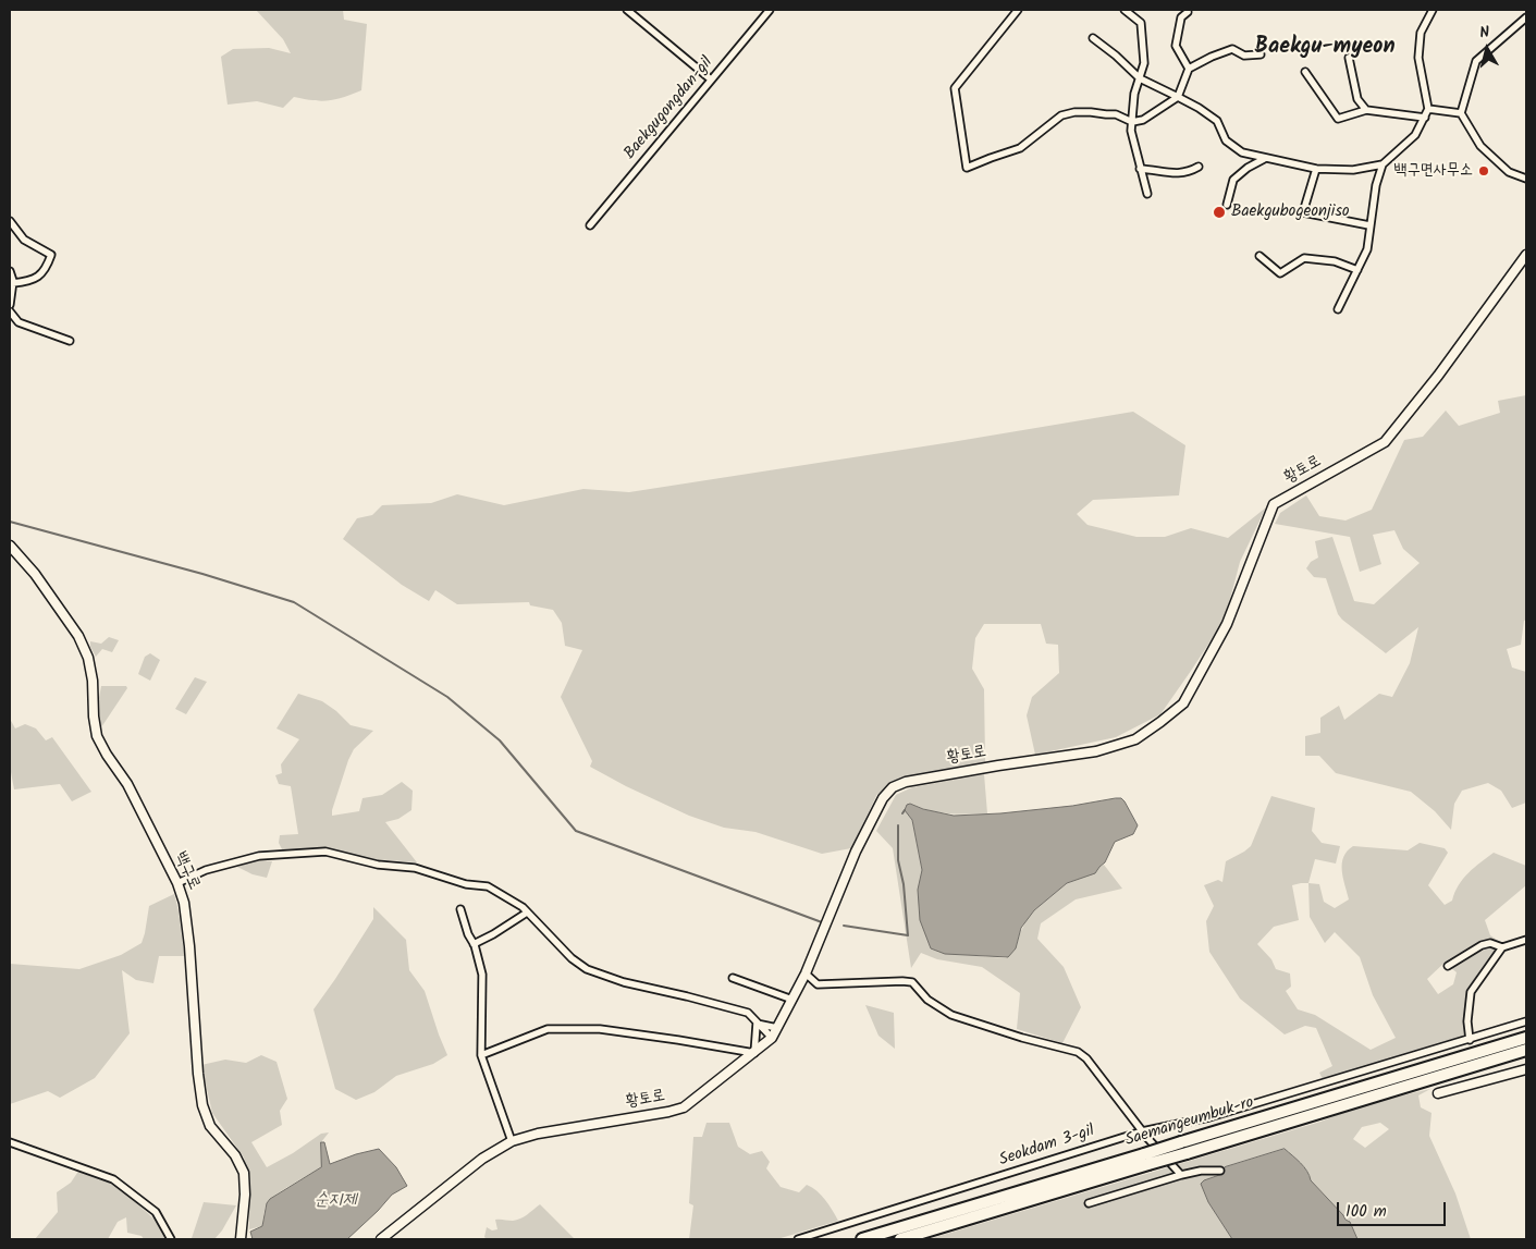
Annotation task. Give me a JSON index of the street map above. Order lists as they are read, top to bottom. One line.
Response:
{"streets":{"highway":["Saemangeumbuk-ro"],"main road":["황토로","백구로"],"street":["Baekgugongdan-gil","Seokdam 3-gil"]},"districts":["Baekgu-myeon"],"water":["순지제"],"places":["백구면사무소","Baekgubogeonjiso"],"scale_bar":"100 m","north":"top"}
